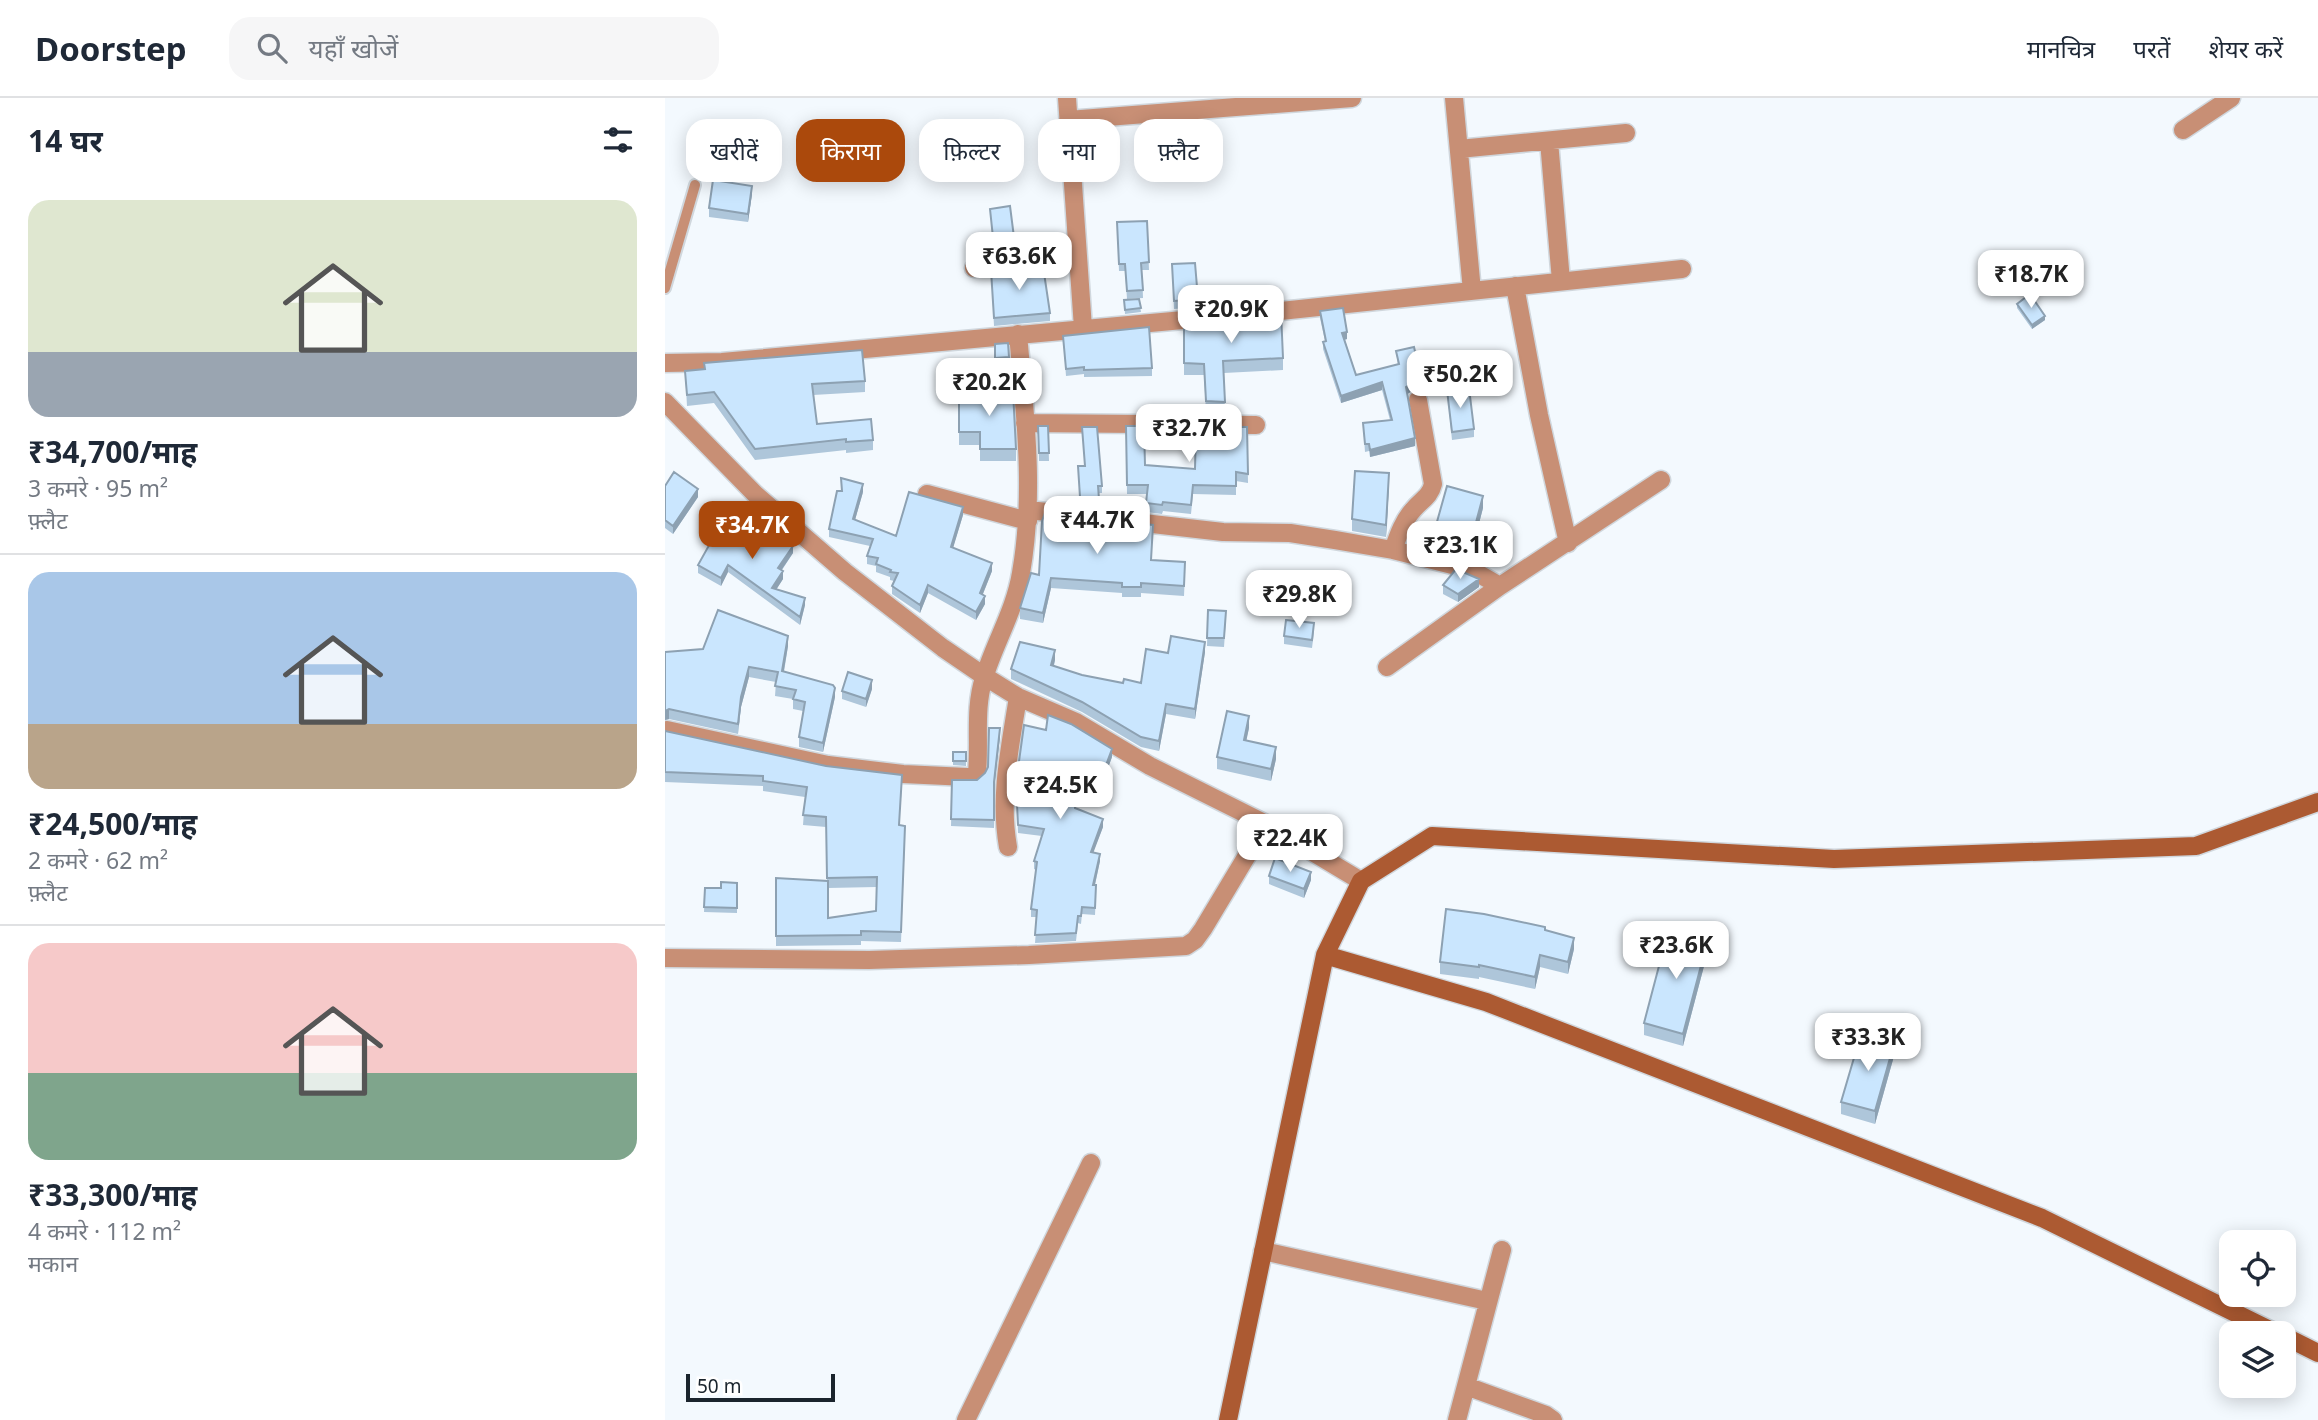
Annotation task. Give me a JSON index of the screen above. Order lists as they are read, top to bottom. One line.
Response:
{"scale_bar":"50 m","page":{"header":"Doorstep","search":"यहाँ खोजें","nav":["मानचित्र","परतें","शेयर करें"],"heading":"14 घर","chip":["खरीदें","किराया","फ़िल्टर","नया","फ़्लैट"],"list":[{"name":"₹34,700/माह","note":"3 कमरे · 95 m² · फ़्लैट"},{"name":"₹24,500/माह","note":"2 कमरे · 62 m² · फ़्लैट"},{"name":"₹33,300/माह","note":"4 कमरे · 112 m² · मकान"}],"price":["₹63.6K","₹18.7K","₹20.9K","₹50.2K","₹20.2K","₹32.7K","₹44.7K","₹34.7K","₹23.1K","₹29.8K","₹24.5K","₹22.4K","₹23.6K","₹33.3K"],"scale":"50 m"}}
